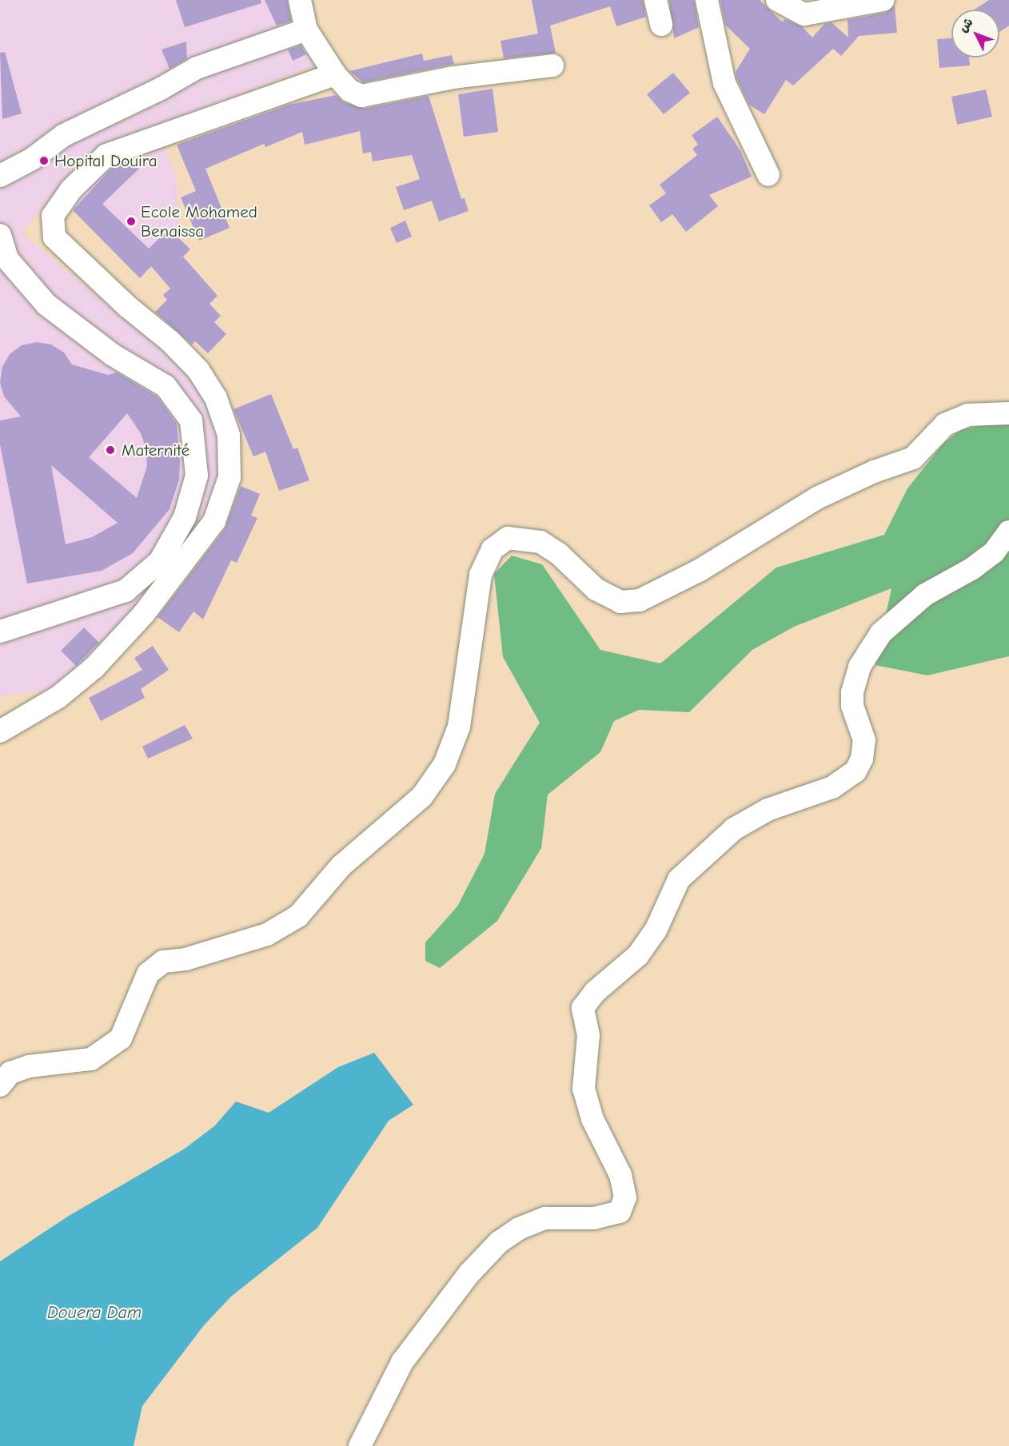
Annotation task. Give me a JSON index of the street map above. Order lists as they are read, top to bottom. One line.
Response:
{"water":["Douera Dam"],"places":["Hopital Douira","Ecole Mohamed Benaissa","Maternité"],"north":"top left"}
